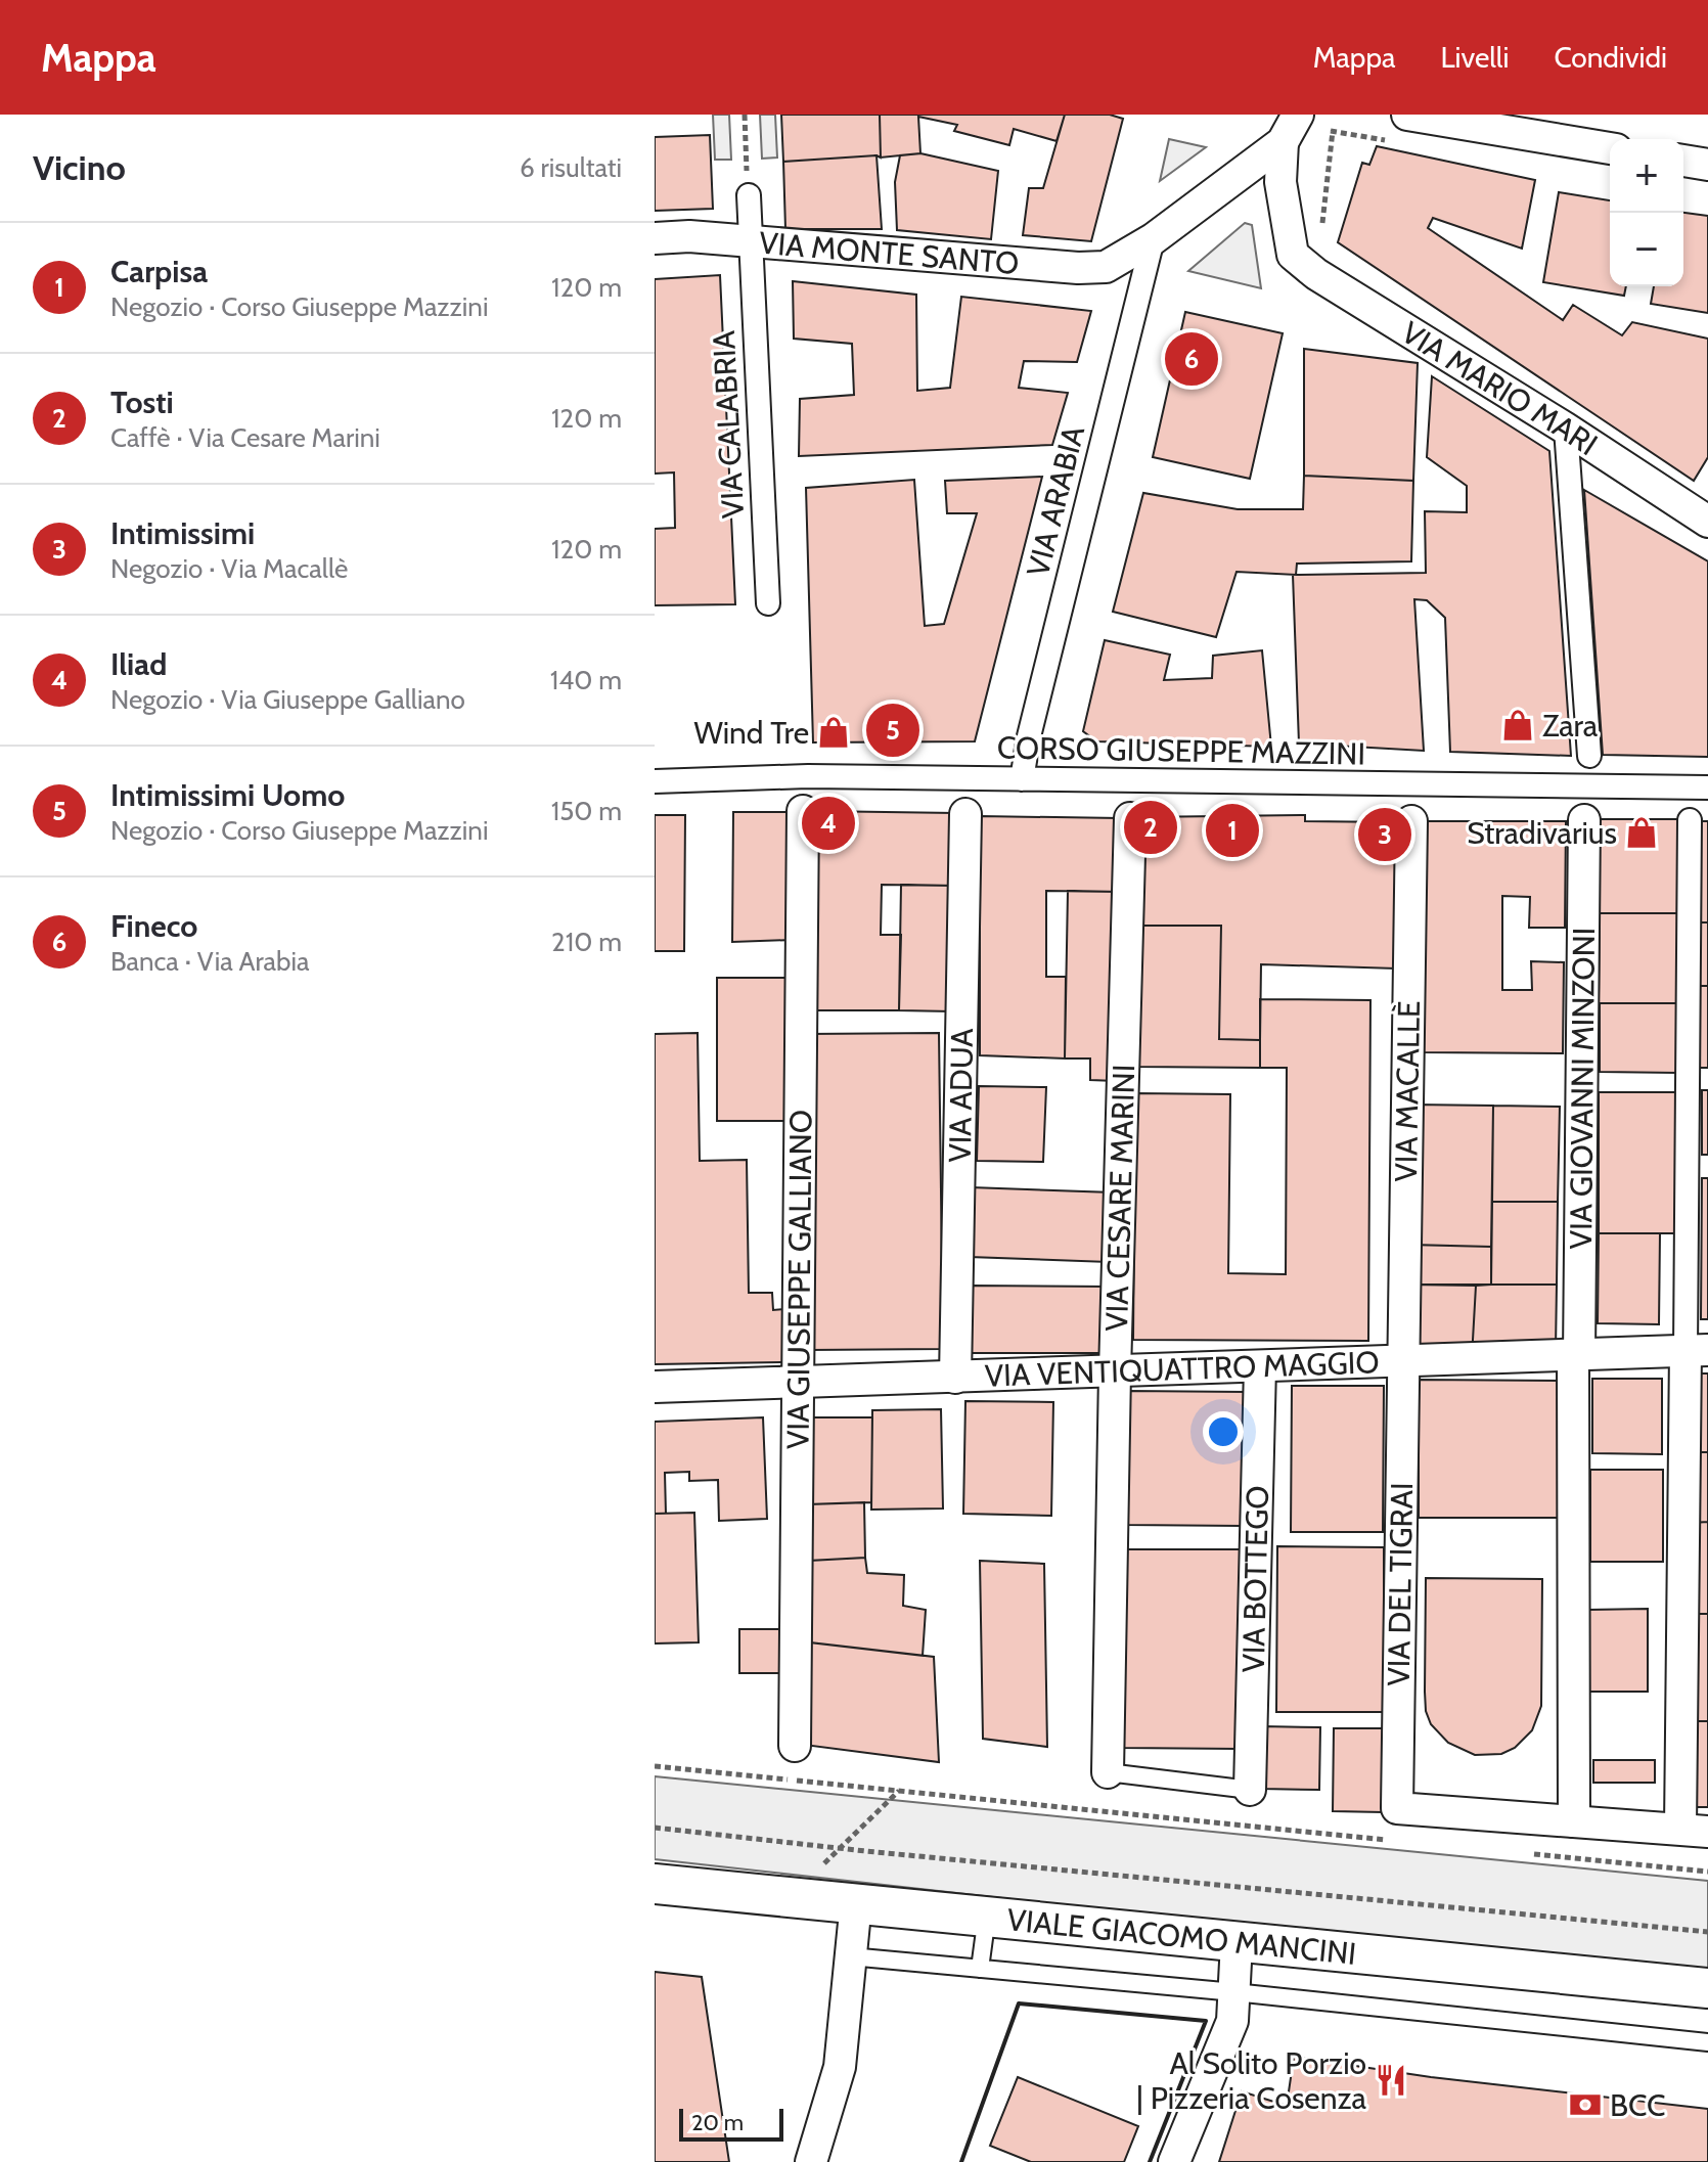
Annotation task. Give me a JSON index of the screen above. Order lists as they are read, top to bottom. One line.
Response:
{"streets":{"street":["VIA MONTE SANTO","VIA MARIO MARI","VIA CALABRIA","VIA ARABIA","CORSO GIUSEPPE MAZZINI","VIA GIOVANNI MINZONI","VIA MACALLÈ","VIA ADUA","VIA CESARE MARINI","VIA GIUSEPPE GALLIANO","VIA VENTIQUATTRO MAGGIO","VIA BOTTEGO","VIA DEL TIGRAI","VIALE GIACOMO MANCINI"]},"crossings":[["VIA MONTE SANTO","VIA CALABRIA"],["VIA MONTE SANTO","VIA ARABIA"],["VIA ARABIA","CORSO GIUSEPPE MAZZINI"],["VIA GIOVANNI MINZONI","VIA VENTIQUATTRO MAGGIO"],["VIA GIOVANNI MINZONI","VIA DEL TIGRAI"],["VIA MACALLÈ","VIA VENTIQUATTRO MAGGIO"],["VIA MACALLÈ","VIA DEL TIGRAI"],["VIA ADUA","VIA VENTIQUATTRO MAGGIO"],["VIA CESARE MARINI","VIA VENTIQUATTRO MAGGIO"],["VIA GIUSEPPE GALLIANO","VIA VENTIQUATTRO MAGGIO"],["VIA VENTIQUATTRO MAGGIO","VIA BOTTEGO"],["VIA VENTIQUATTRO MAGGIO","VIA DEL TIGRAI"]],"places":{"shop":["Zara","Wind Tre","Stradivarius"],"restaurant":["Al Solito Porzio | Pizzeria Cosenza"],"bank":["BCC"]},"scale_bar":"20 m","page":{"header":"Mappa","nav":["Mappa","Livelli","Condividi"],"heading":["Vicino","6 risultati"],"map_buttons":["+","−"],"list":[{"mark":"1","name":"Carpisa","note":"Negozio · Corso Giuseppe Mazzini","value":"120 m"},{"mark":"2","name":"Tosti","note":"Caffè · Via Cesare Marini","value":"120 m"},{"mark":"3","name":"Intimissimi","note":"Negozio · Via Macallè","value":"120 m"},{"mark":"4","name":"Iliad","note":"Negozio · Via Giuseppe Galliano","value":"140 m"},{"mark":"5","name":"Intimissimi Uomo","note":"Negozio · Corso Giuseppe Mazzini","value":"150 m"},{"mark":"6","name":"Fineco","note":"Banca · Via Arabia","value":"210 m"}],"pins":["6","5","4","2","1","3"],"scale":"20 m"}}
